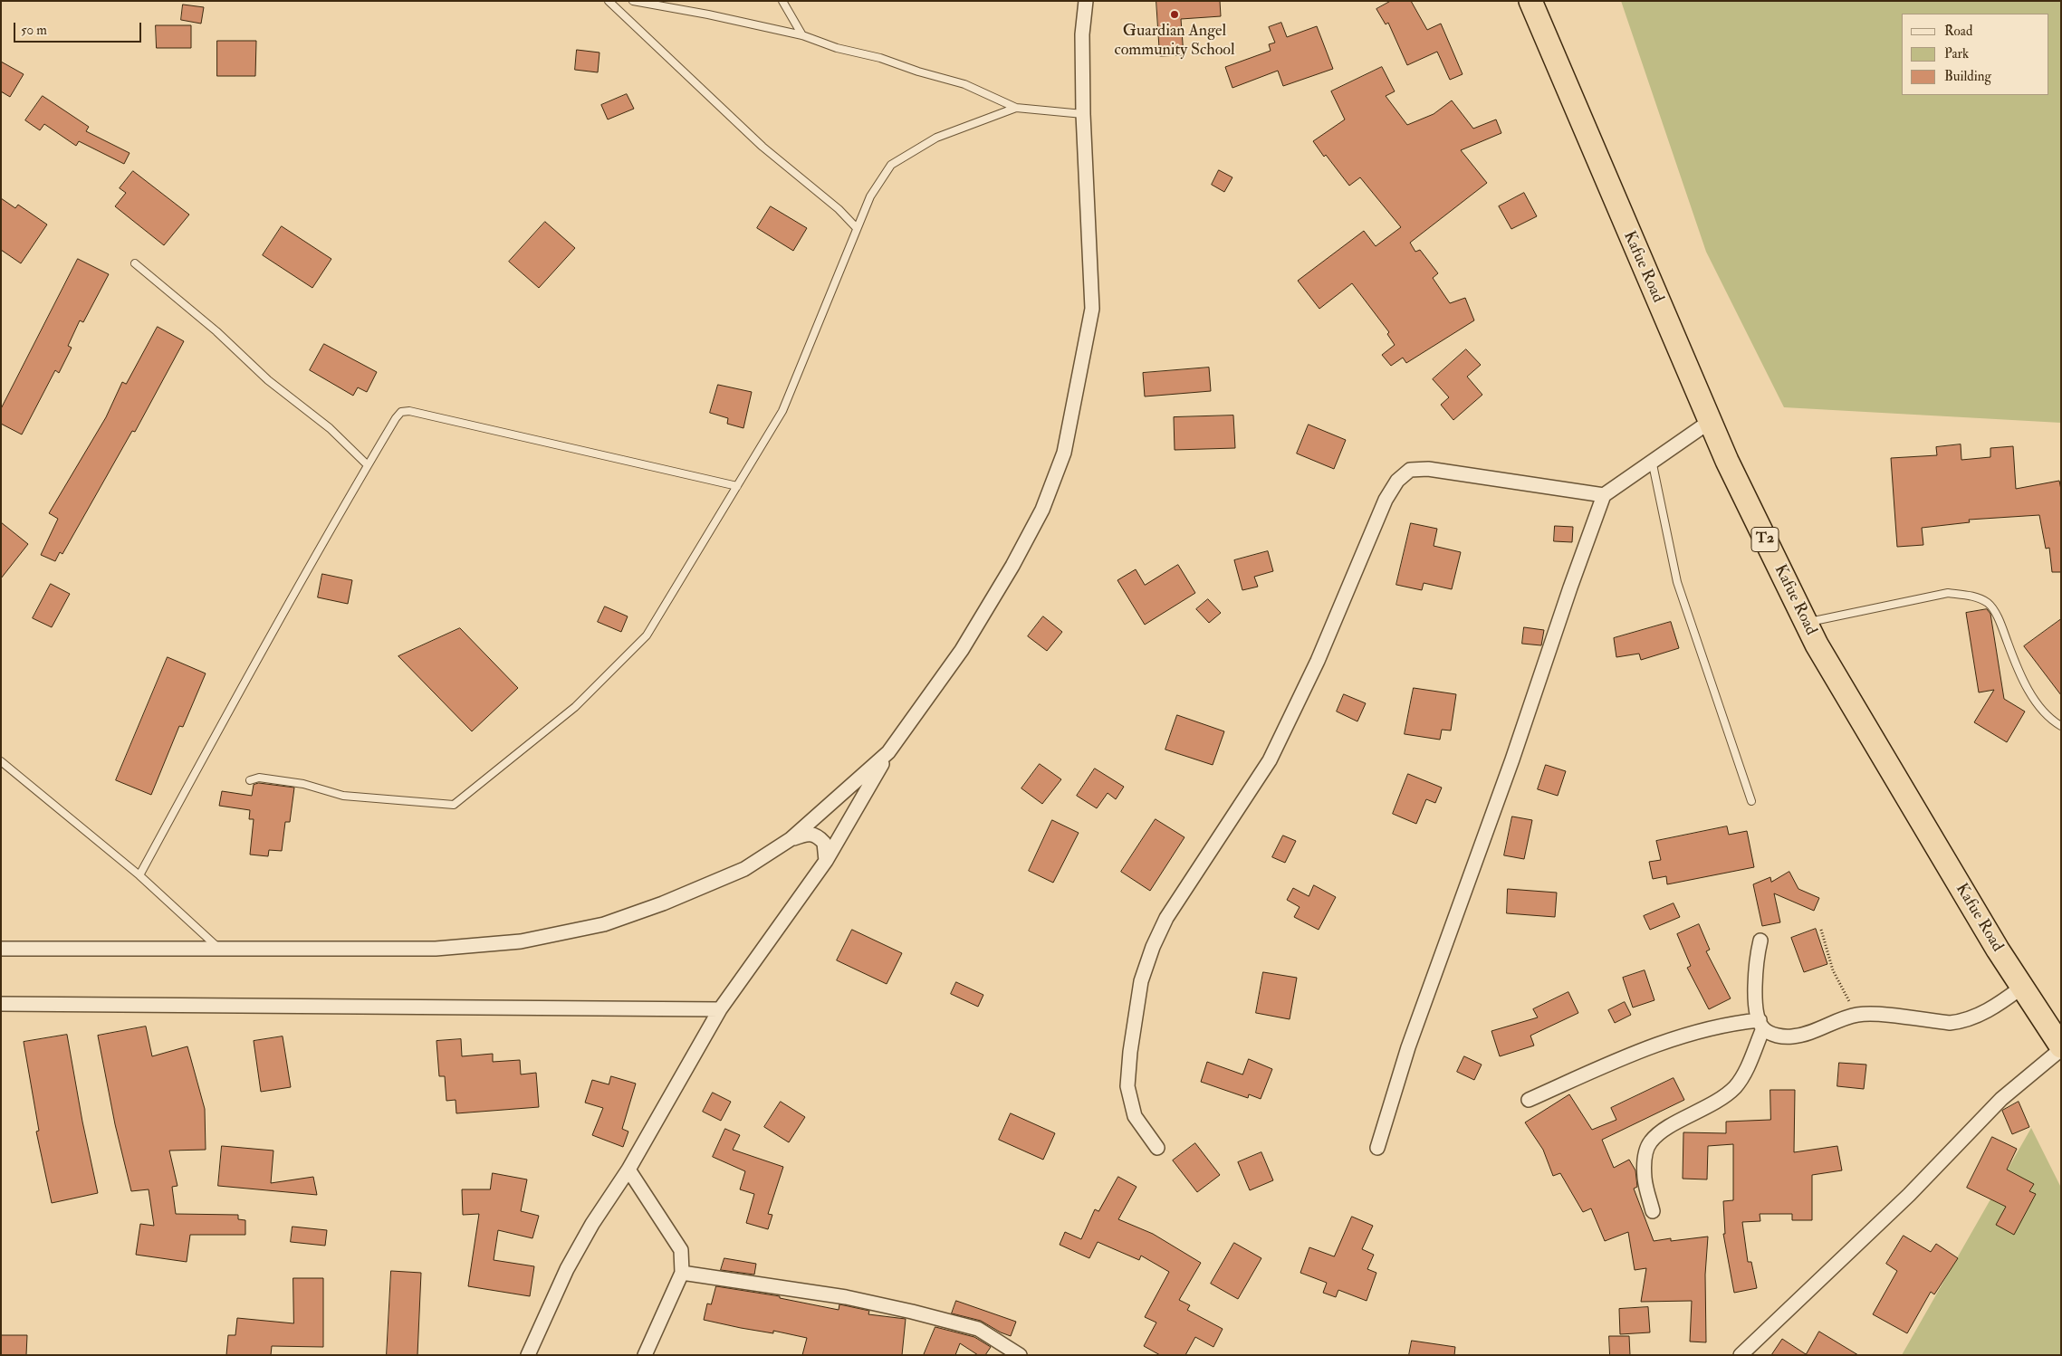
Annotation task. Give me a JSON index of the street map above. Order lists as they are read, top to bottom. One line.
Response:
{"streets":{"highway":["Kafue Road","T2"]},"places":["Guardian Angel community School"],"legend":["Road","Park","Building"],"scale_bar":"50 m"}
